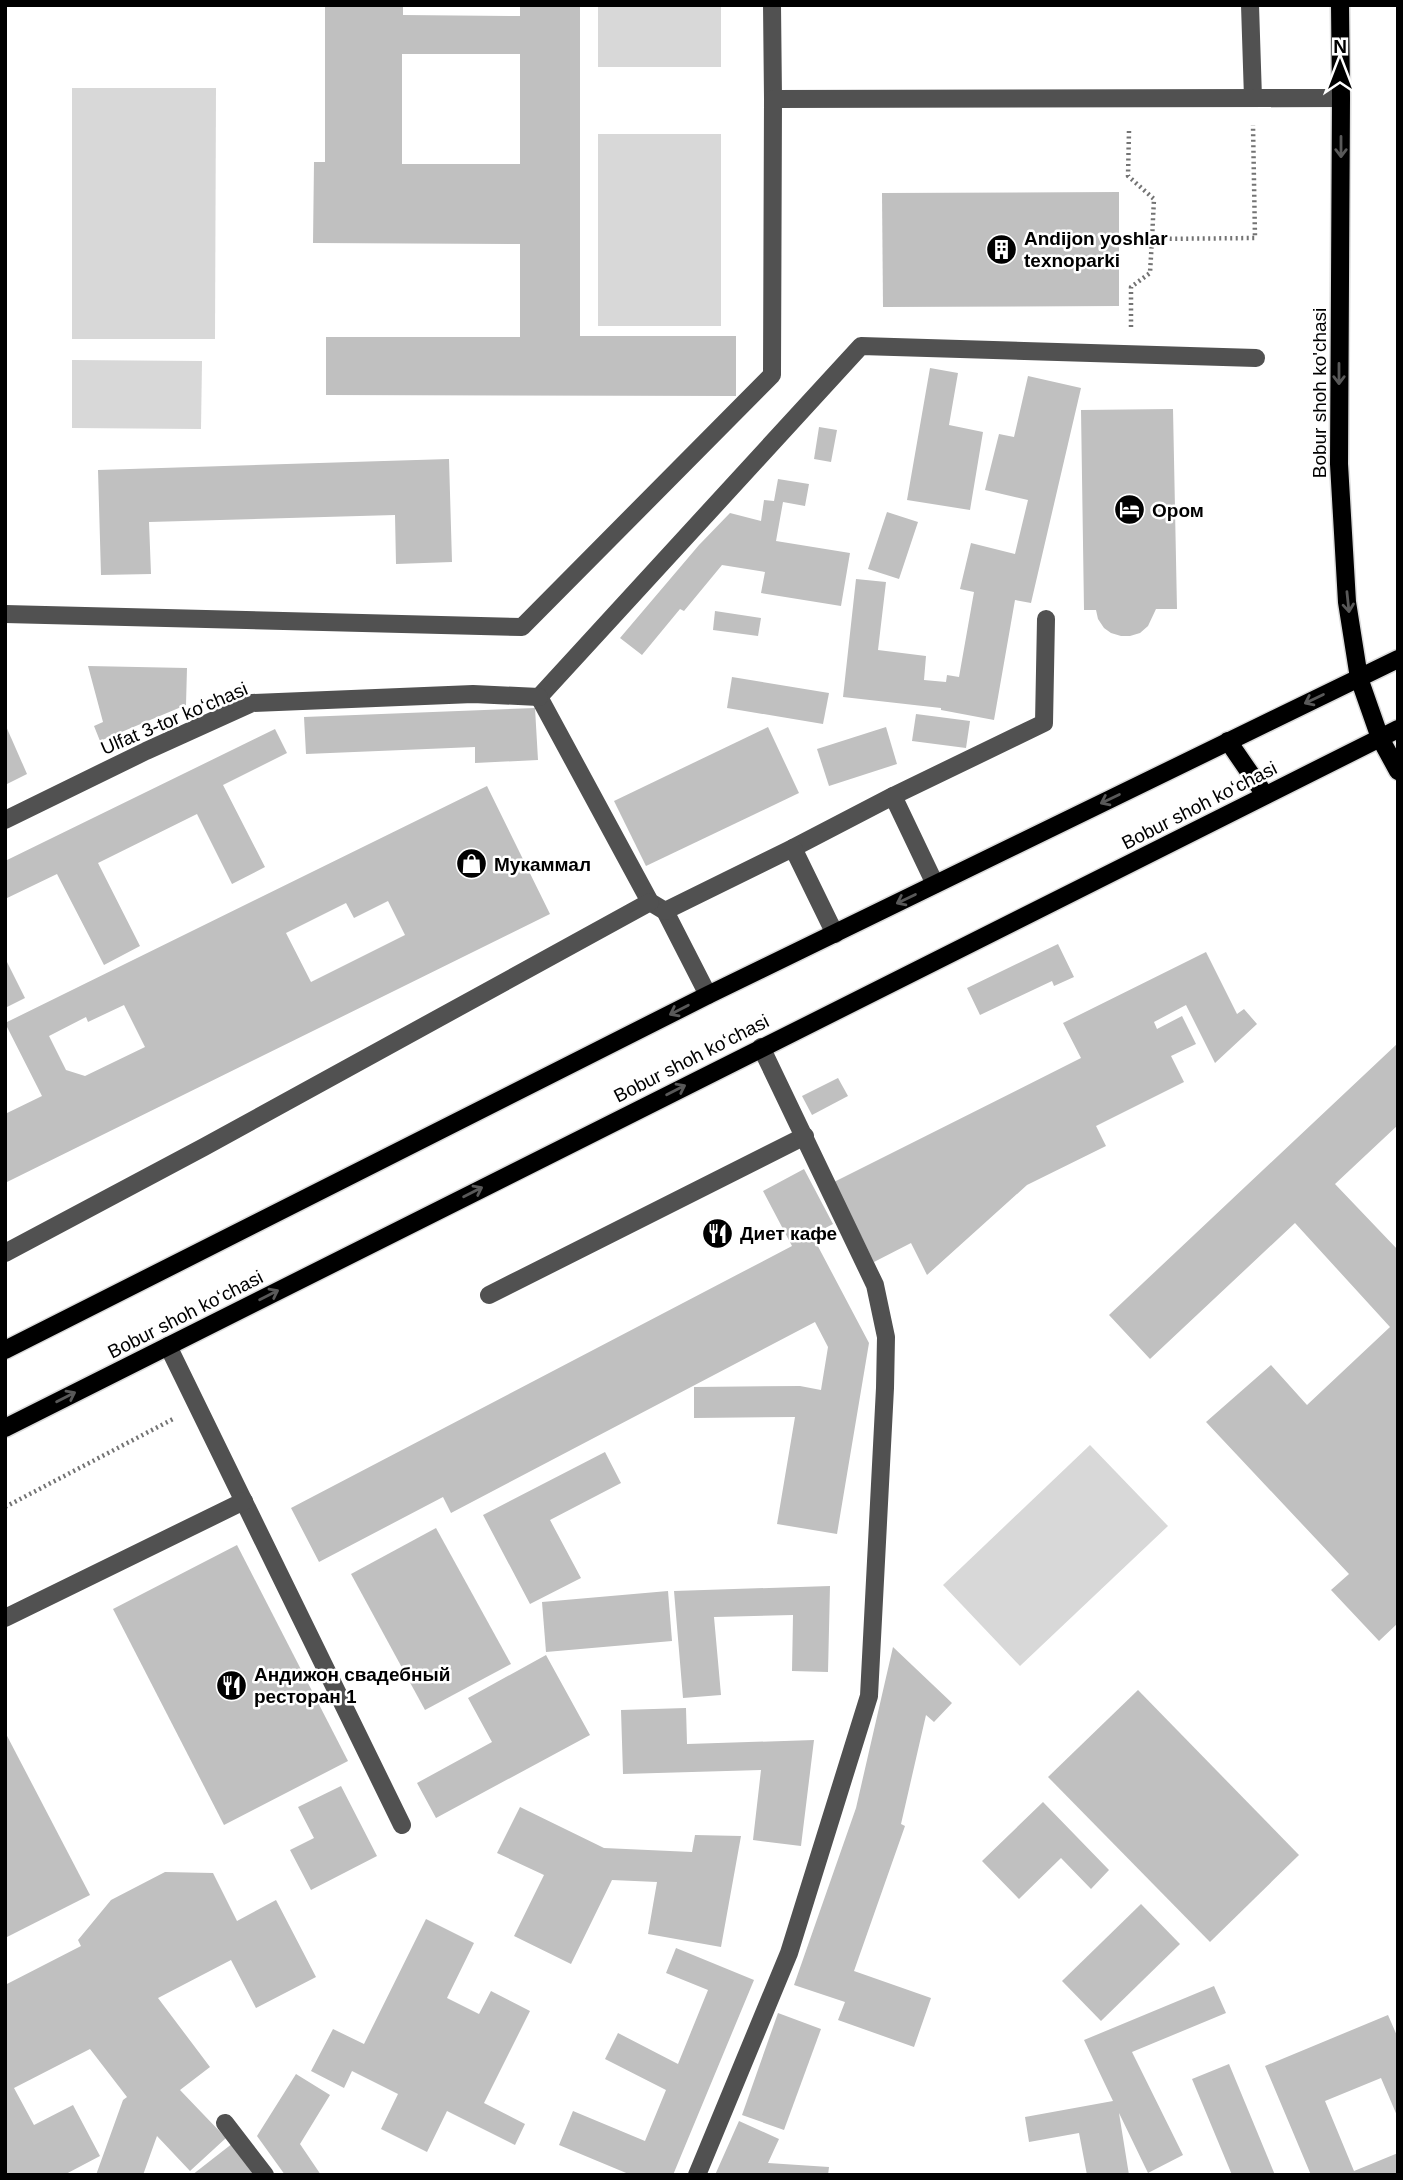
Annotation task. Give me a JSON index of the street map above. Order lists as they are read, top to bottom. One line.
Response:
{"streets":{"main road":["Bobur shoh ko'chasi","Bobur shoh koʻchasi"],"street":["Ulfat 3-tor koʻchasi"]},"crossings":[["Bobur shoh ko'chasi","Bobur shoh koʻchasi"]],"one_way":["Bobur shoh ko'chasi"],"places":{"building":["Andijon yoshlar texnoparki"],"hotel":["Ором"],"shop":["Мукаммал"],"restaurant":["Диет кафе","Андижон свадебный ресторан 1"]},"north":"top"}
